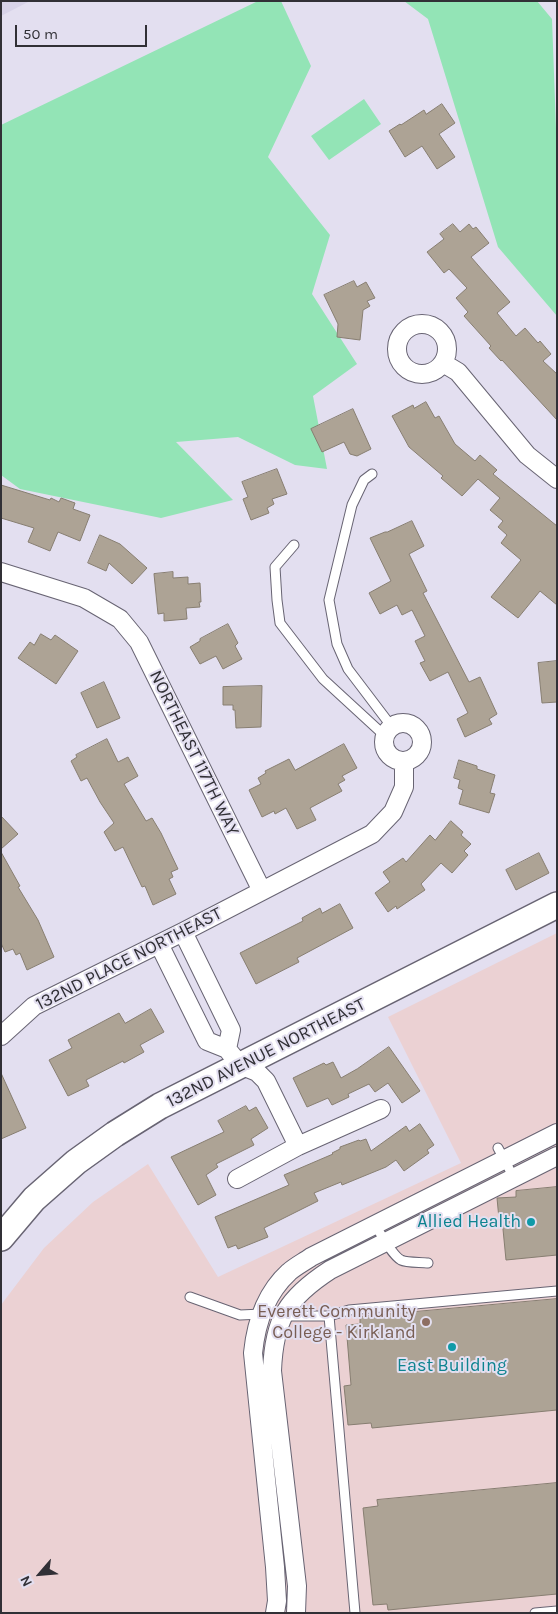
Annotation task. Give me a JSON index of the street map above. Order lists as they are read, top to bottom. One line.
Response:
{"streets":{"street":["NORTHEAST 117TH WAY","132ND PLACE NORTHEAST","132ND AVENUE NORTHEAST"]},"crossings":[["NORTHEAST 117TH WAY","132ND PLACE NORTHEAST"]],"places":["Allied Health","Everett Community College - Kirkland","East Building"],"scale_bar":"50 m","north":"bottom left"}
